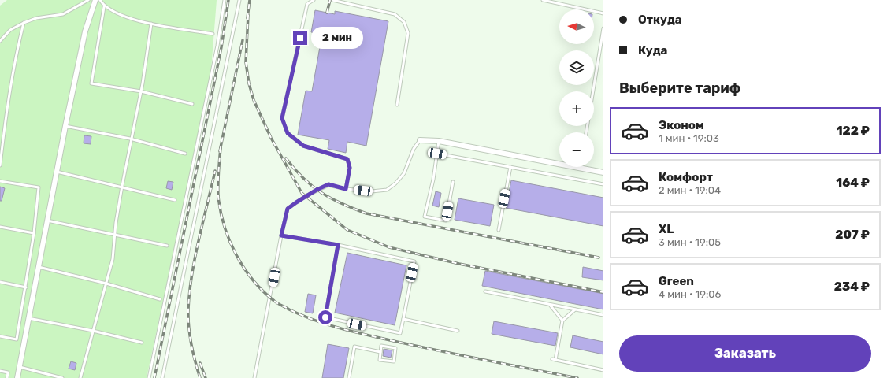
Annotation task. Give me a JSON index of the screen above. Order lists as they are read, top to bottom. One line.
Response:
{"north":"left","page":{"banner":["Откуда","Куда"],"map_buttons":["+","−"],"bubble":"2 мин","heading":"Выберите тариф","list":[{"name":"Эконом","note":"1 мин · 19:03","value":"122 ₽"},{"name":"Комфорт","note":"2 мин · 19:04","value":"164 ₽"},{"name":"XL","note":"3 мин · 19:05","value":"207 ₽"},{"name":"Green","note":"4 мин · 19:06","value":"234 ₽"}],"buttons":"Заказать"}}
